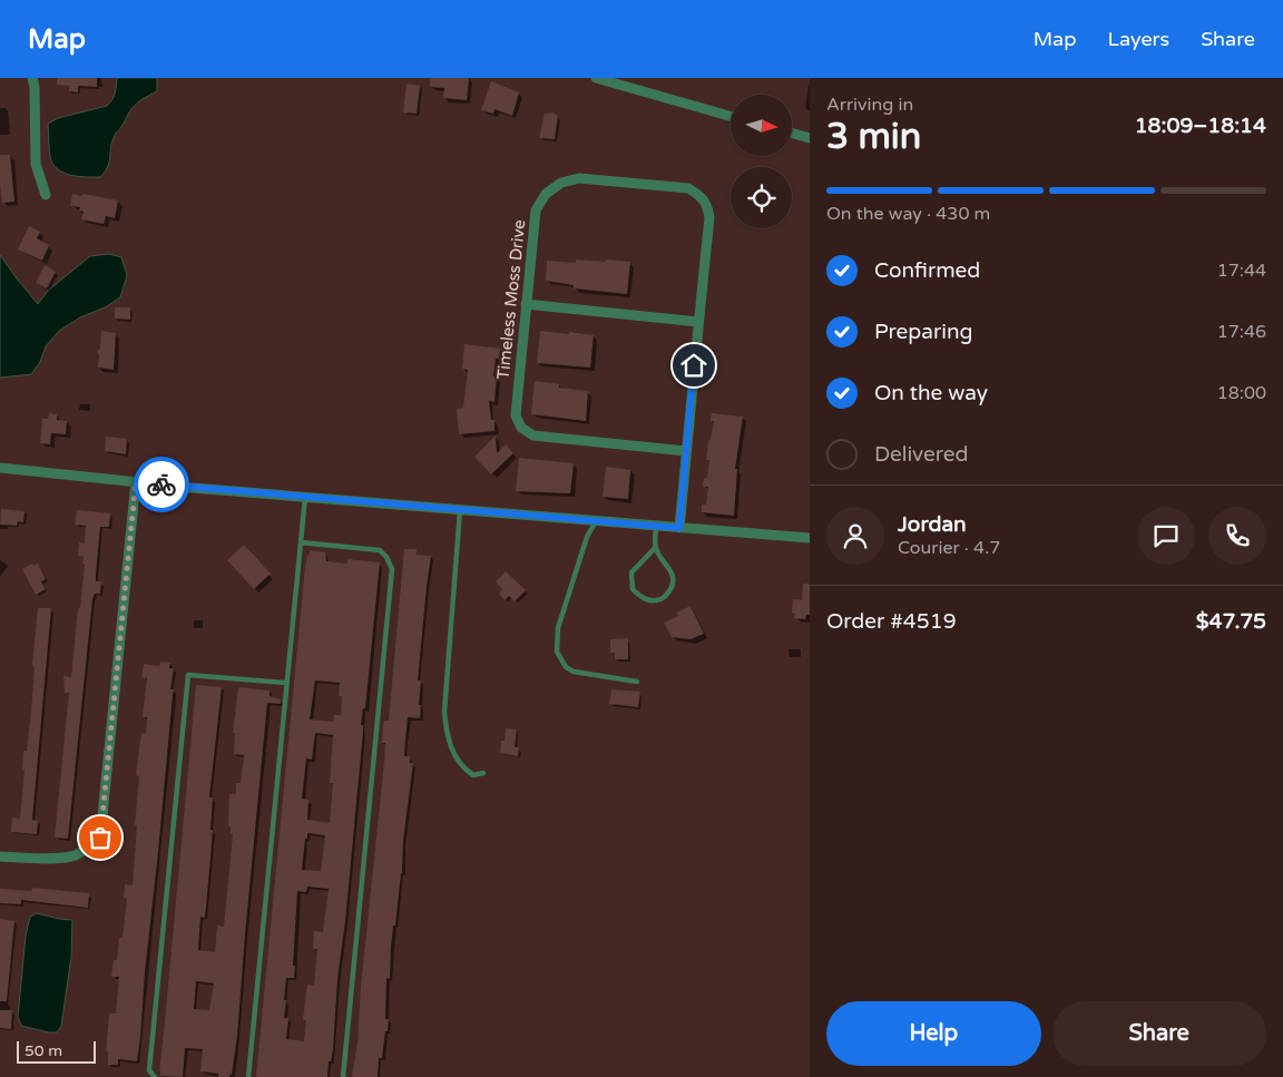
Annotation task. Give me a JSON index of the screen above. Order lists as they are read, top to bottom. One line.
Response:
{"streets":{"street":["Timeless Moss Drive"]},"scale_bar":"50 m","north":"right","page":{"header":"Map","nav":["Map","Layers","Share"],"heading":["3 min","Arriving in","18:09–18:14"],"panel":["Jordan","Courier · 4.7","Order #4519","$47.75"],"bar":"On the way · 430 m","list":[["Confirmed","17:44"],["Preparing","17:46"],["On the way","18:00"],"Delivered"],"buttons":["Help","Share"],"scale":"50 m"}}
